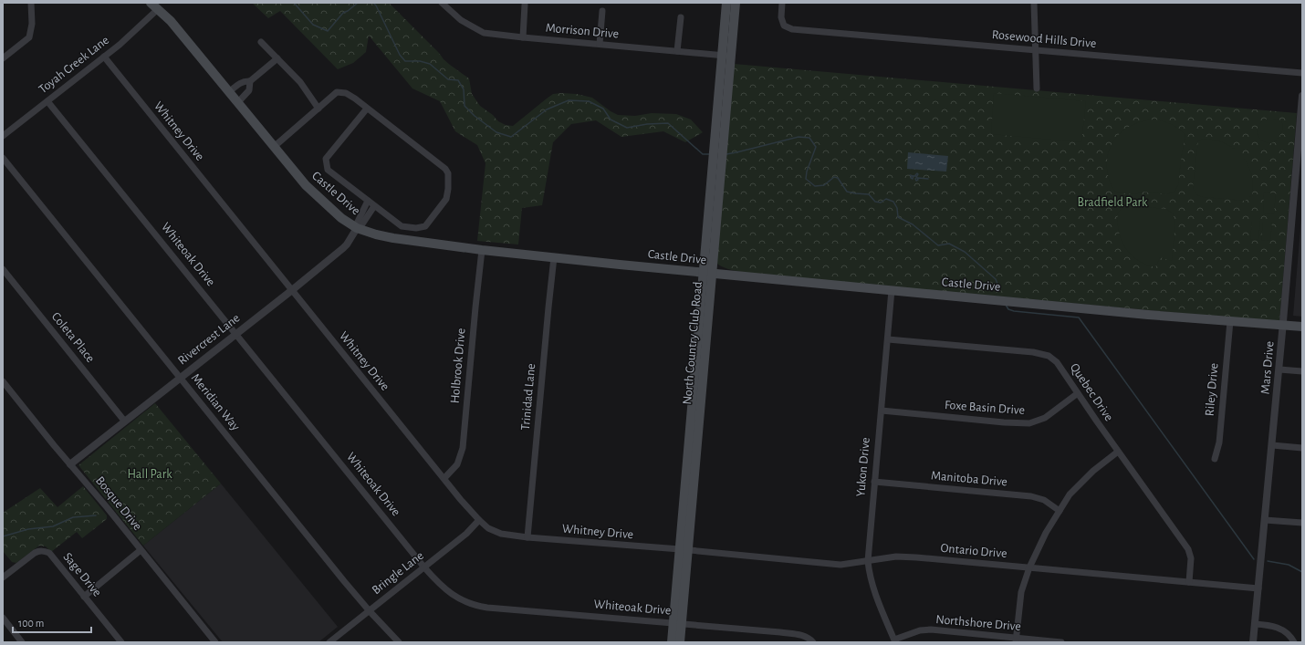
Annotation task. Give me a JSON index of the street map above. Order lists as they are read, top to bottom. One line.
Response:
{"streets":{"main road":["Castle Drive","North Country Club Road"],"street":["Morrison Drive","Rosewood Hills Drive","Toyah Creek Lane","Whitney Drive","Whiteoak Drive","Coleta Place","Rivercrest Lane","Holbrook Drive","Mars Drive","Riley Drive","Quebec Drive","Trinidad Lane","Meridian Way","Foxe Basin Drive","Yukon Drive","Manitoba Drive","Bosque Drive","Ontario Drive","Bringle Lane","Sage Drive","Northshore Drive"]},"crossings":[["Morrison Drive","North Country Club Road"],["Toyah Creek Lane","Whitney Drive"],["Toyah Creek Lane","Castle Drive"],["Toyah Creek Lane","Whiteoak Drive"],["Whitney Drive","Rivercrest Lane"],["Whitney Drive","North Country Club Road"],["Whitney Drive","Holbrook Drive"],["Whitney Drive","Trinidad Lane"],["Whitney Drive","Ontario Drive"],["Whitney Drive","Bringle Lane"],["Castle Drive","Rivercrest Lane"],["Castle Drive","North Country Club Road"],["Castle Drive","Holbrook Drive"],["Castle Drive","Mars Drive"],["Castle Drive","Riley Drive"],["Castle Drive","Trinidad Lane"],["Castle Drive","Yukon Drive"],["Whiteoak Drive","Rivercrest Lane"],["Whiteoak Drive","North Country Club Road"],["Whiteoak Drive","Bringle Lane"],["Coleta Place","Rivercrest Lane"],["Rivercrest Lane","Meridian Way"],["Rivercrest Lane","Bosque Drive"],["North Country Club Road","Ontario Drive"],["Mars Drive","Ontario Drive"],["Quebec Drive","Foxe Basin Drive"],["Quebec Drive","Yukon Drive"],["Quebec Drive","Ontario Drive"],["Meridian Way","Bringle Lane"],["Foxe Basin Drive","Yukon Drive"],["Yukon Drive","Manitoba Drive"],["Yukon Drive","Ontario Drive"],["Yukon Drive","Northshore Drive"]],"parks":["Bradfield Park","Hall Park"],"scale_bar":"100 m"}
